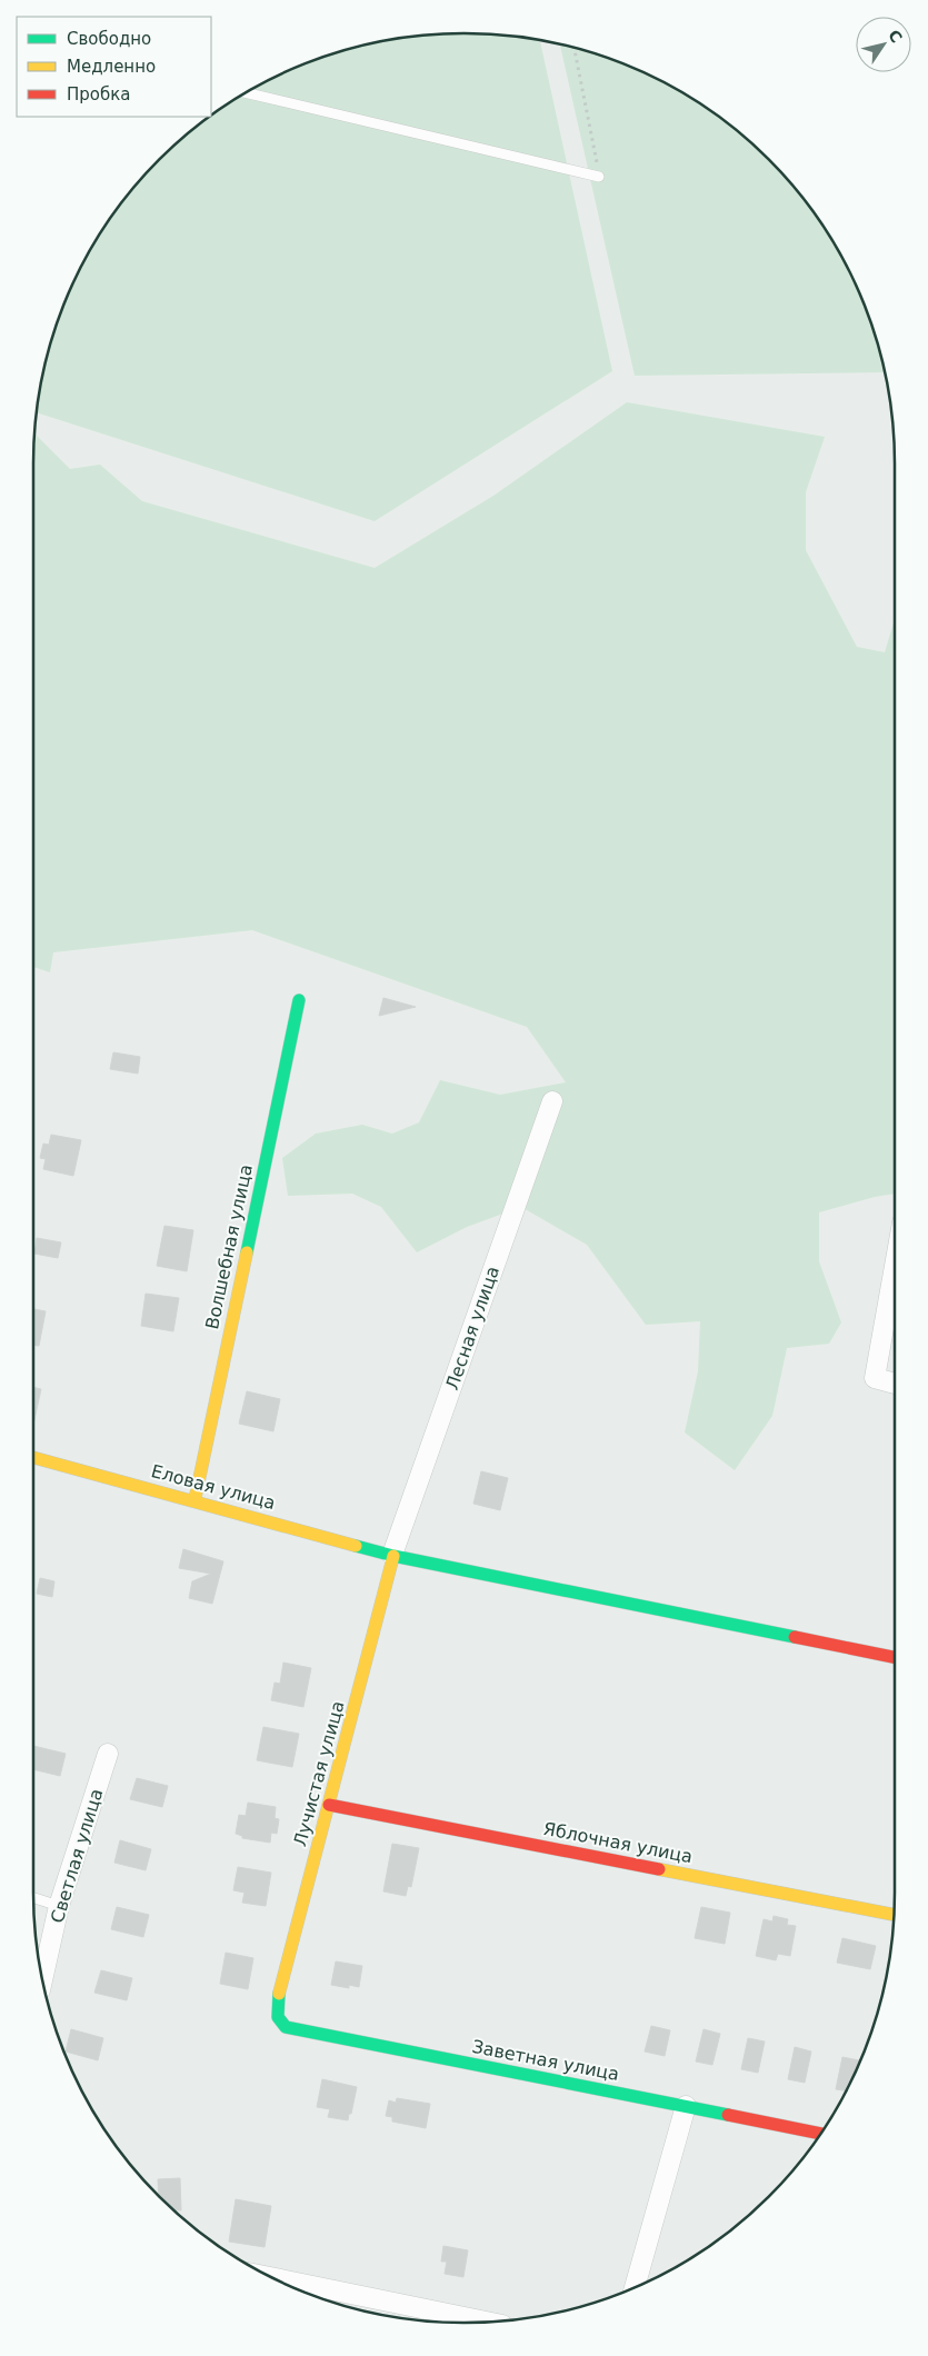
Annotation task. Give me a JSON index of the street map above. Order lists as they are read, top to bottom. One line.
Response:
{"streets":{"street":["Волшебная улица","Лесная улица","Еловая улица","Лучистая улица","Яблочная улица","Светлая улица","Заветная улица"]},"crossings":[["Волшебная улица","Еловая улица"],["Лесная улица","Еловая улица"],["Лесная улица","Лучистая улица"],["Еловая улица","Лучистая улица"],["Лучистая улица","Яблочная улица"],["Лучистая улица","Заветная улица"]],"legend":["Свободно","Медленно","Пробка"],"north":"top right"}
